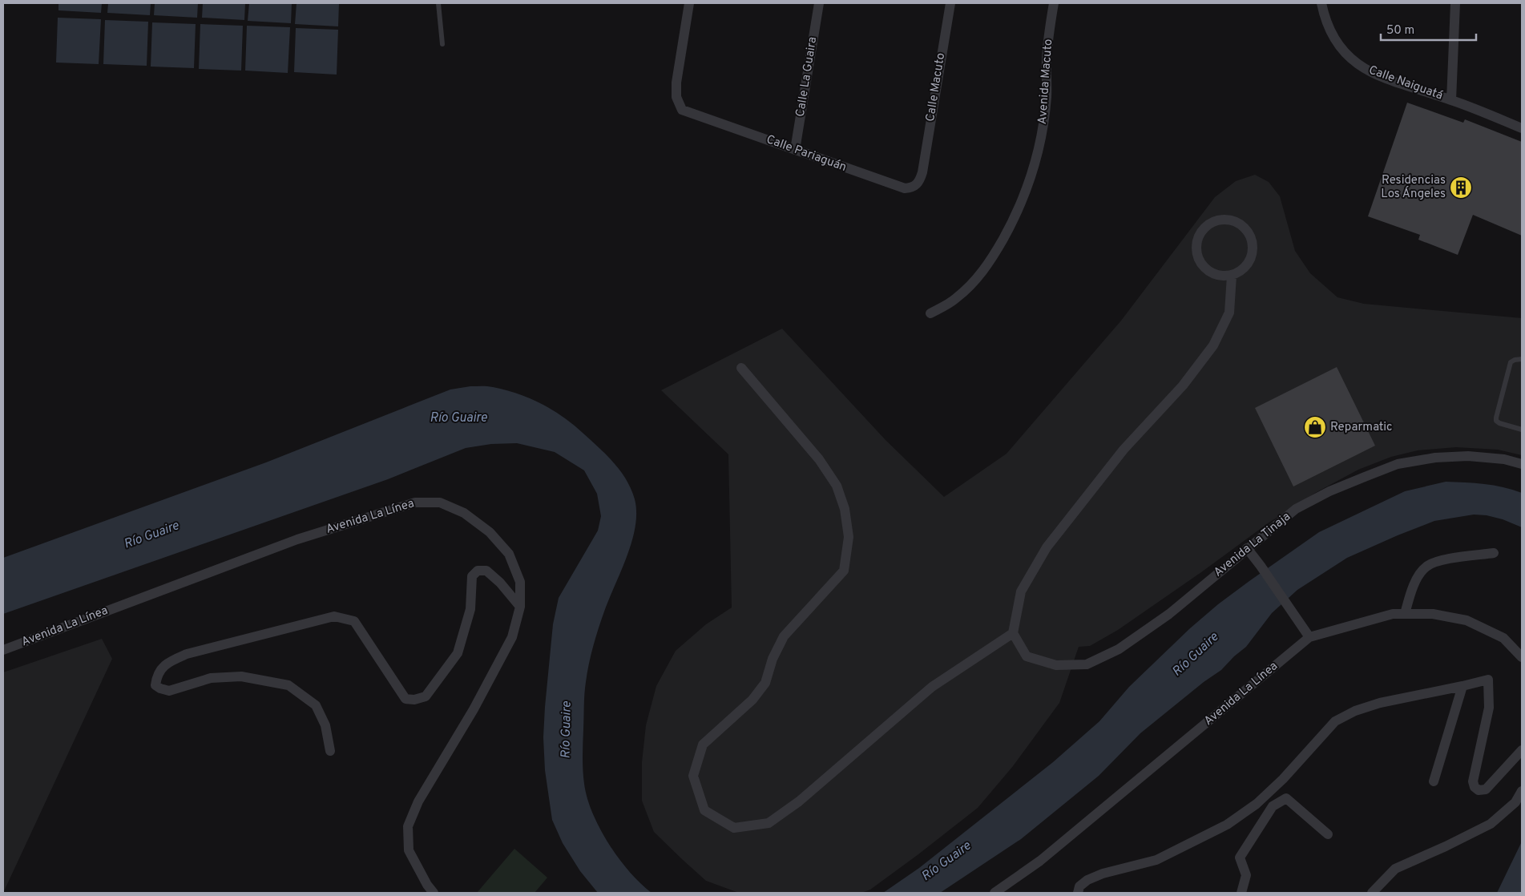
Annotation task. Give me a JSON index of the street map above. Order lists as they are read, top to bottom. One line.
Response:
{"streets":{"street":["Calle La Guaira","Avenida Macuto","Calle Naiguatá","Calle Macuto","Calle Pariaguán","Avenida La Línea","Avenida La Tinaja"]},"crossings":[["Calle La Guaira","Calle Pariaguán"],["Calle Macuto","Calle Pariaguán"]],"water":["Río Guaire"],"places":{"building":["Residencias Los Ángeles"],"shop":["Reparmatic"]},"scale_bar":"50 m"}
